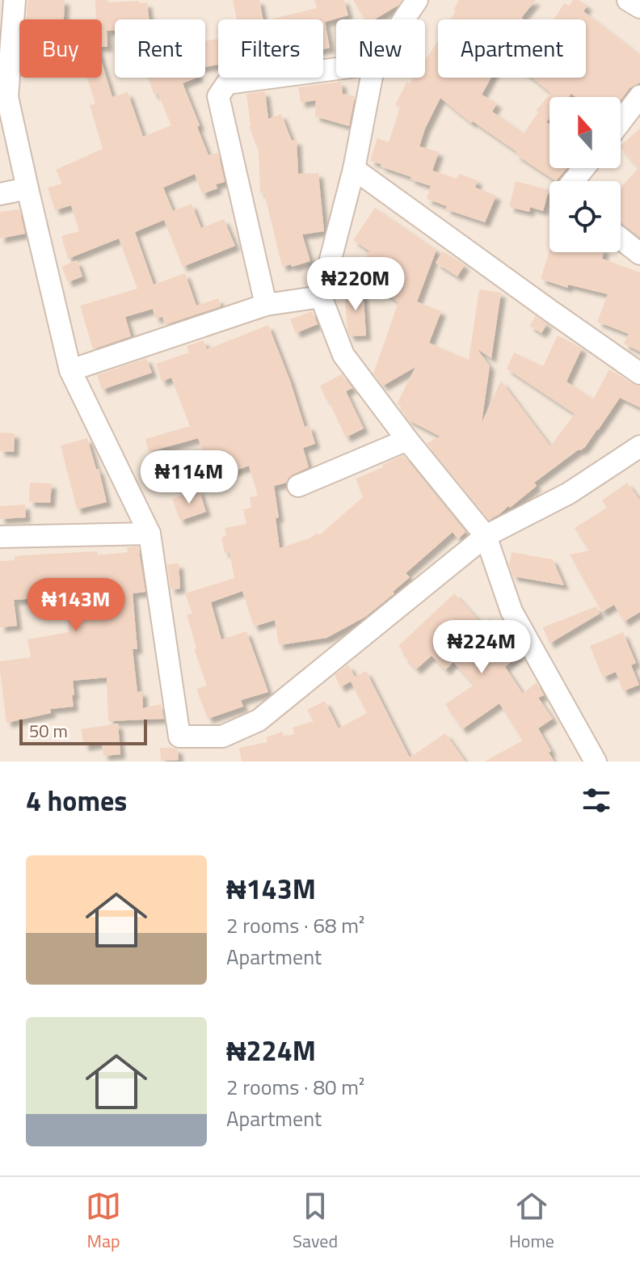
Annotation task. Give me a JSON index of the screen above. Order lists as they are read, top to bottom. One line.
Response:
{"scale_bar":"50 m","north":"top","page":{"chip":["Buy","Rent","Filters","New","Apartment"],"price":["₦220M","₦114M","₦143M","₦224M"],"scale":"50 m","heading":"4 homes","list":[{"name":"₦143M","note":"2 rooms · 68 m² · Apartment"},{"name":"₦224M","note":"2 rooms · 80 m² · Apartment"}],"tabs":["Map","Saved","Home"]}}
